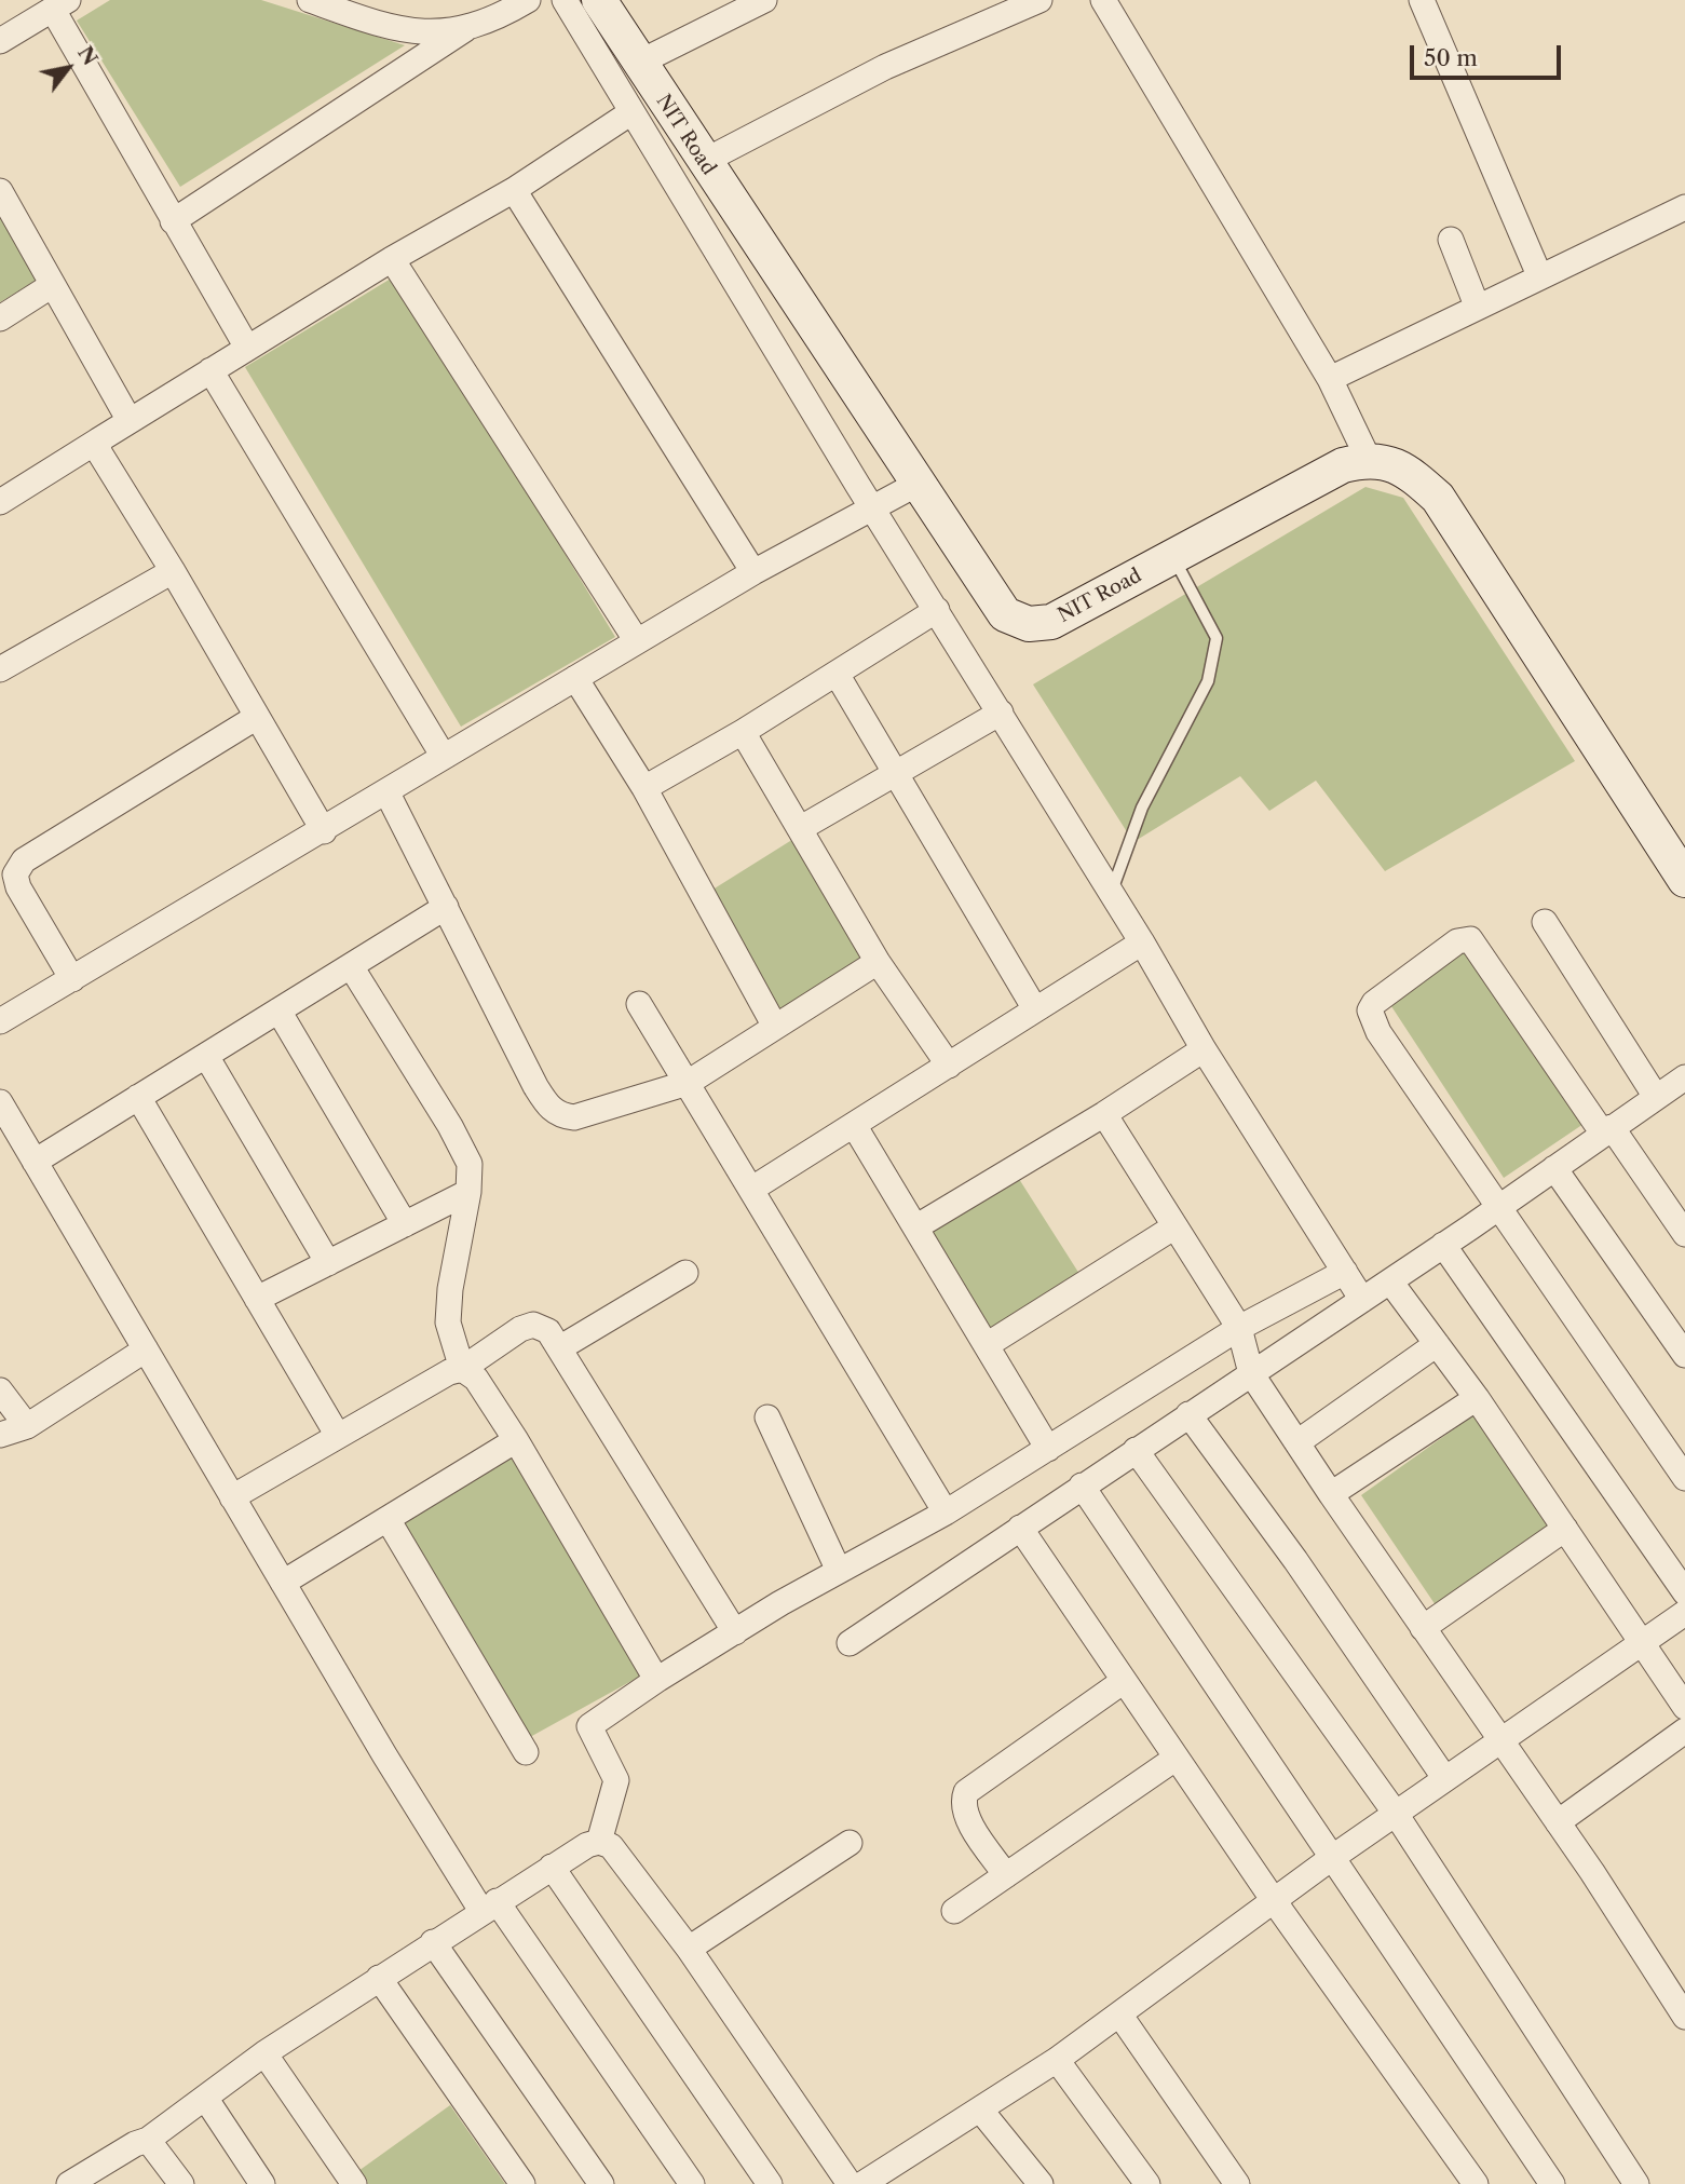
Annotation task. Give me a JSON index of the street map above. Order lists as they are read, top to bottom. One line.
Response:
{"streets":{"main road":["NIT Road"]},"scale_bar":"50 m","north":"top right"}
